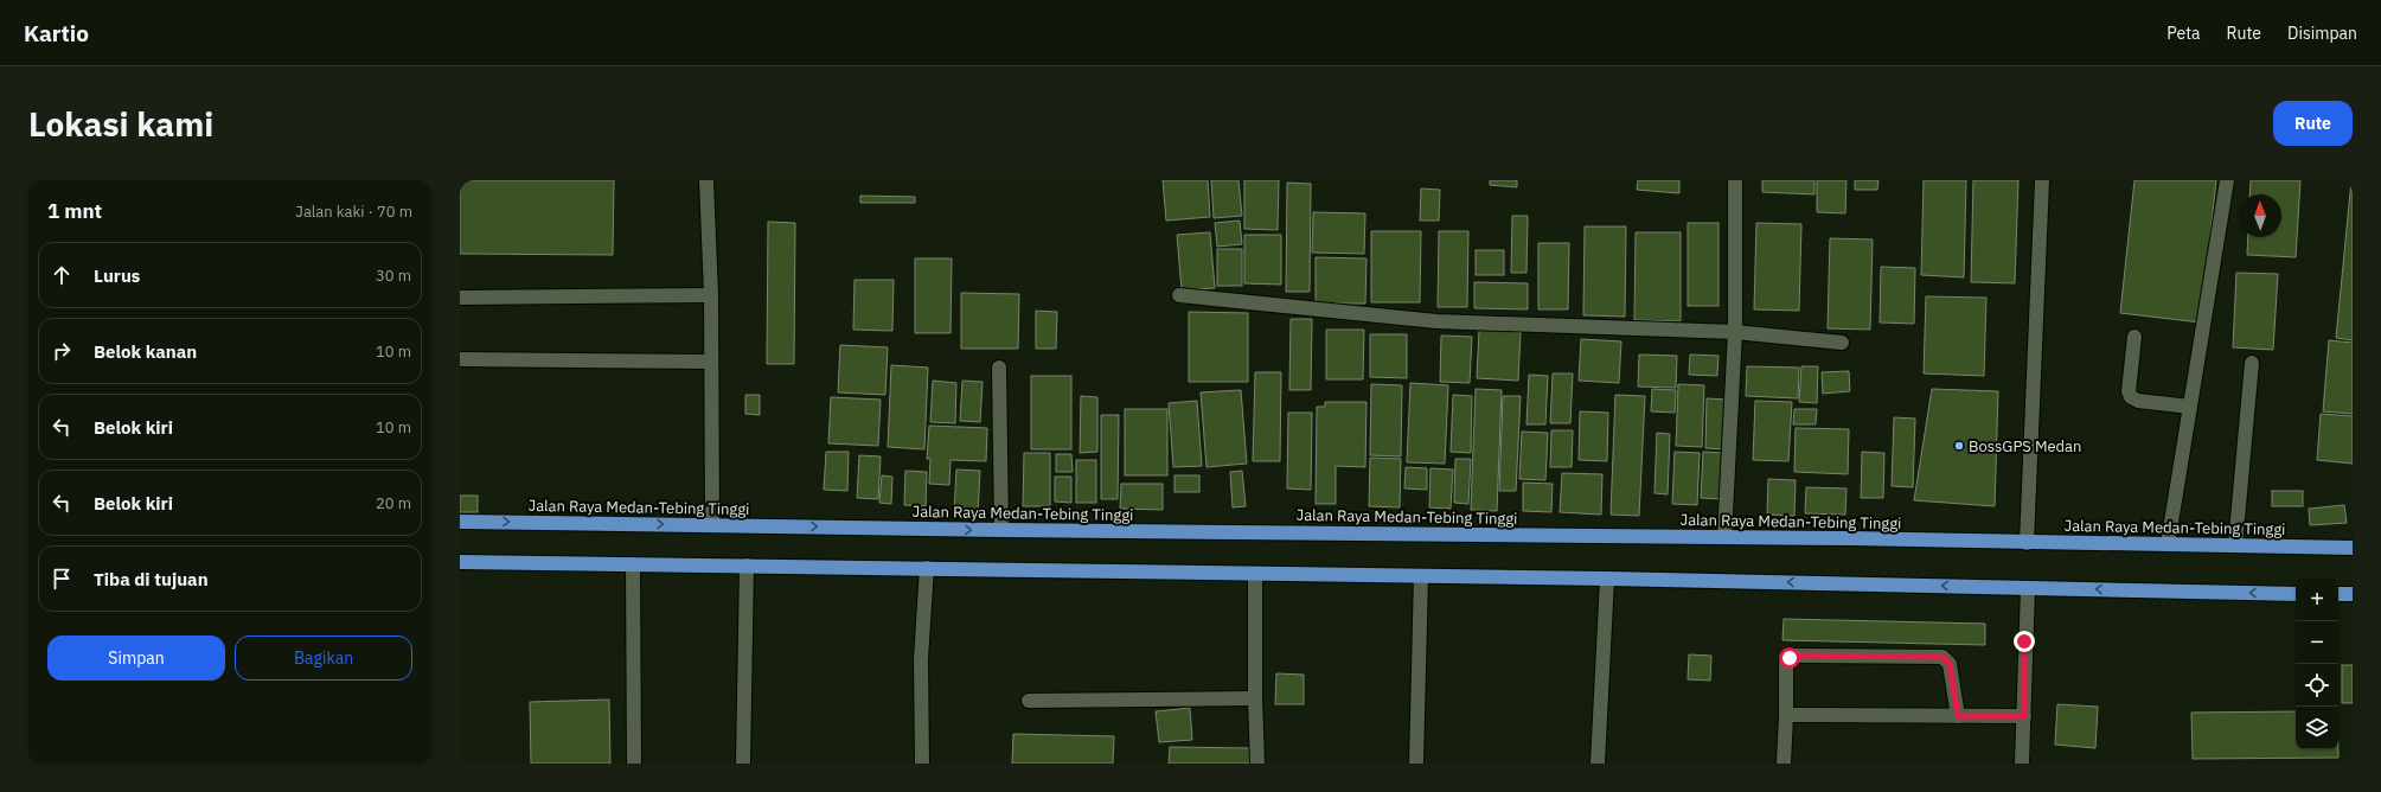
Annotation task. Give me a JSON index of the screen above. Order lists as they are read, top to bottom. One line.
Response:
{"streets":{"highway":["Jalan Raya Medan-Tebing Tinggi"]},"places":["BossGPS Medan"],"north":"top","page":{"header":"Kartio","nav":["Peta","Rute","Disimpan"],"buttons":["Rute",["Simpan","Bagikan"]],"title":"Lokasi kami","heading":["1 mnt","Jalan kaki · 70 m"],"list":[["Lurus","30 m"],["Belok kanan","10 m"],["Belok kiri","10 m"],["Belok kiri","20 m"],"Tiba di tujuan"],"map_buttons":["+","−"]}}
